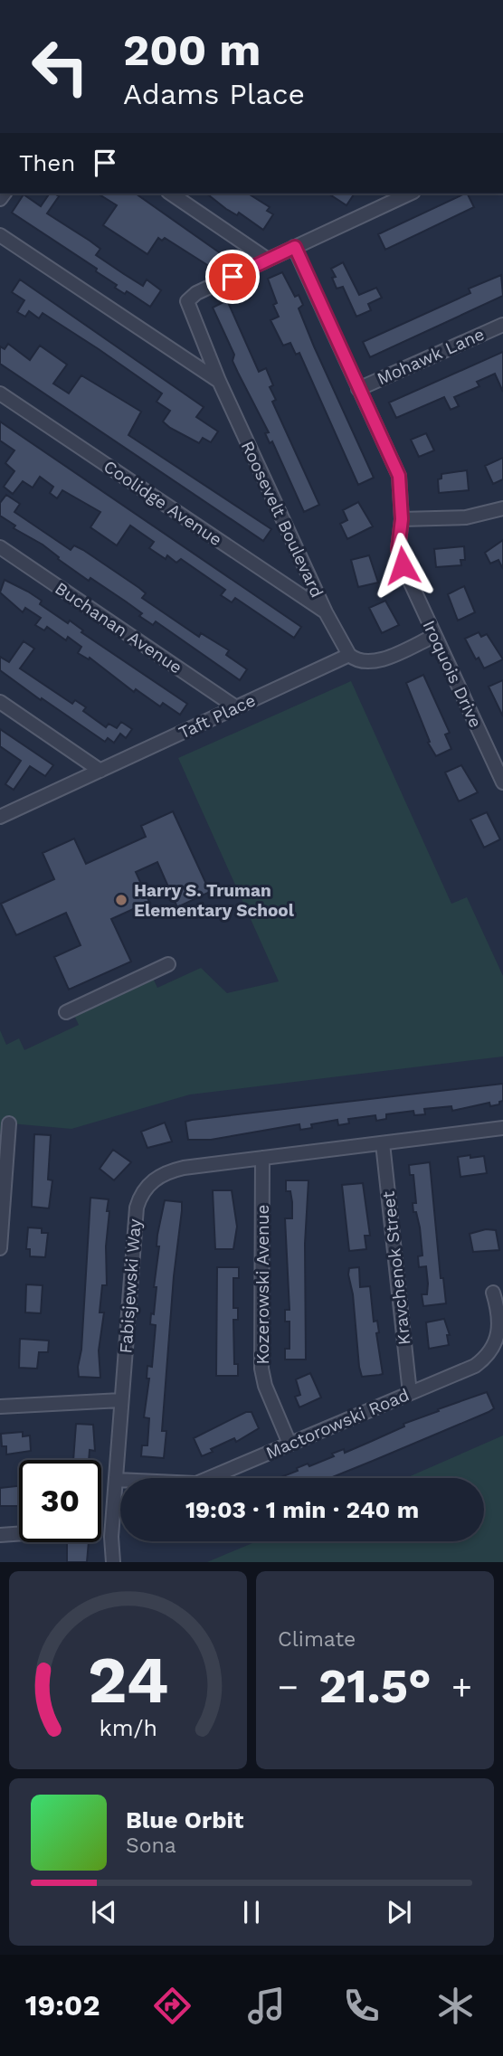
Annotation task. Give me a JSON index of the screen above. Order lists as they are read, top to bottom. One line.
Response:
{"streets":{"street":["Mohawk Lane","Coolidge Avenue","Roosevelt Boulevard","Buchanan Avenue","Iroquois Drive","Taft Place","Kravchenok Street","Kozerowski Avenue","Fabisjewski Way","Mactorowski Road"]},"crossings":[["Mohawk Lane","Iroquois Drive"],["Coolidge Avenue","Roosevelt Boulevard"],["Roosevelt Boulevard","Taft Place"],["Buchanan Avenue","Taft Place"],["Kravchenok Street","Fabisjewski Way"],["Kravchenok Street","Mactorowski Road"],["Kozerowski Avenue","Fabisjewski Way"],["Kozerowski Avenue","Mactorowski Road"],["Fabisjewski Way","Mactorowski Road"]],"places":["Harry S. Truman Elementary School"],"page":{"turn":["200 m","Adams Place"],"then":"Then","limit":"30","trip":"19:03 · 1 min · 240 m","tile":"Climate","heat":["−","21.5°","+"],"song":["Blue Orbit","Sona"],"tabs":"19:02","gauge":["24","km/h"]}}
